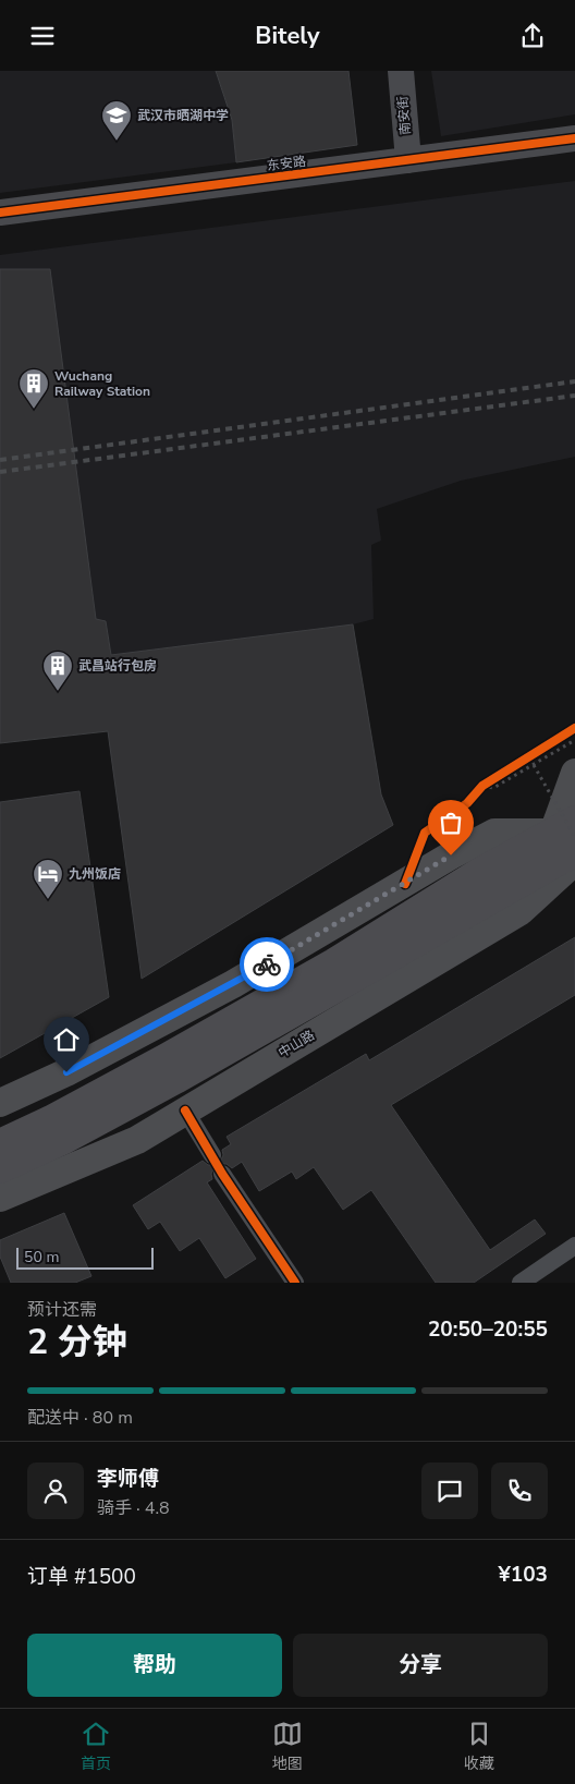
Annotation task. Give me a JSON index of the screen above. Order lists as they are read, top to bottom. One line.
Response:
{"streets":{"main road":["中山路"],"street":["南安街","东安路"]},"crossings":[["南安街","东安路"]],"places":{"school or university":["武汉市晒湖中学"],"building":["Wuchang Railway Station","武昌站行包房"],"hotel":["九州饭店"]},"scale_bar":"50 m","page":{"header":"Bitely","scale":"50 m","heading":["2 分钟","预计还需","20:50–20:55"],"panel":["李师傅","骑手 · 4.8","订单 #1500","¥103"],"bar":"配送中 · 80 m","buttons":["帮助","分享"],"tabs":["首页","地图","收藏"]}}
